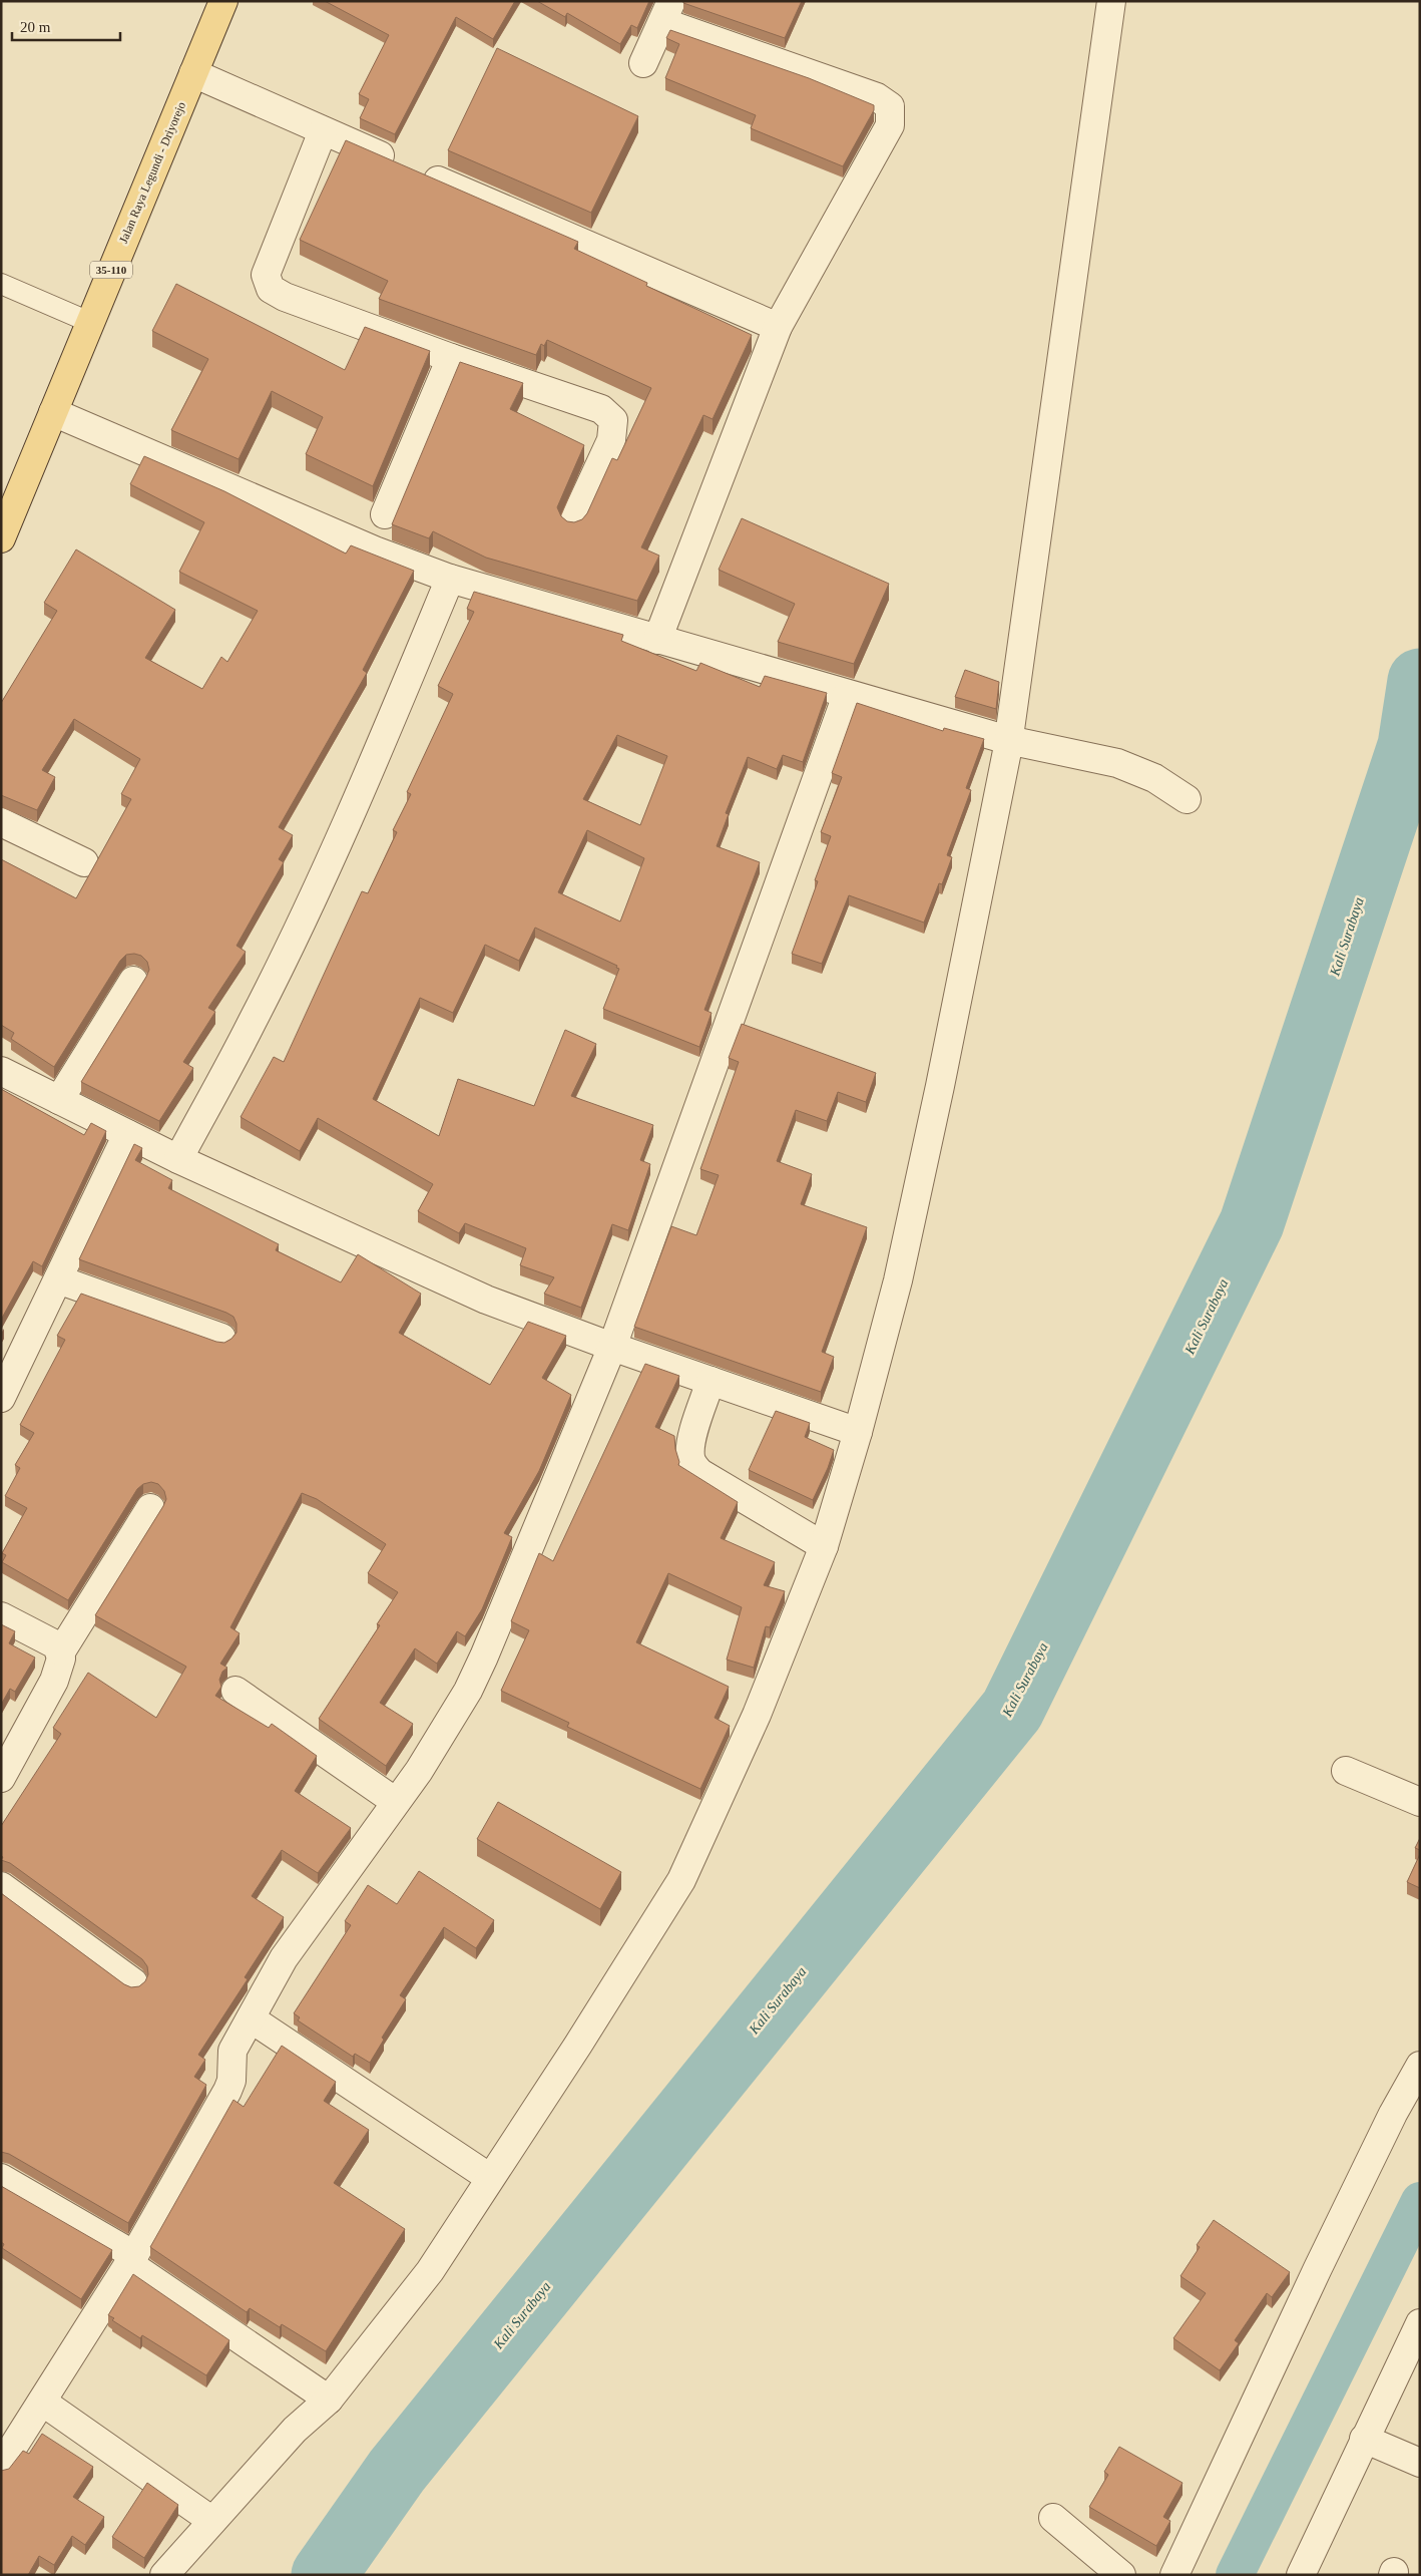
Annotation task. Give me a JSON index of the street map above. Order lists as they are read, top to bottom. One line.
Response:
{"streets":{"main road":["Jalan Raya Legundi - Driyorejo","35-110"]},"water":["Kali Surabaya"],"scale_bar":"20 m"}
